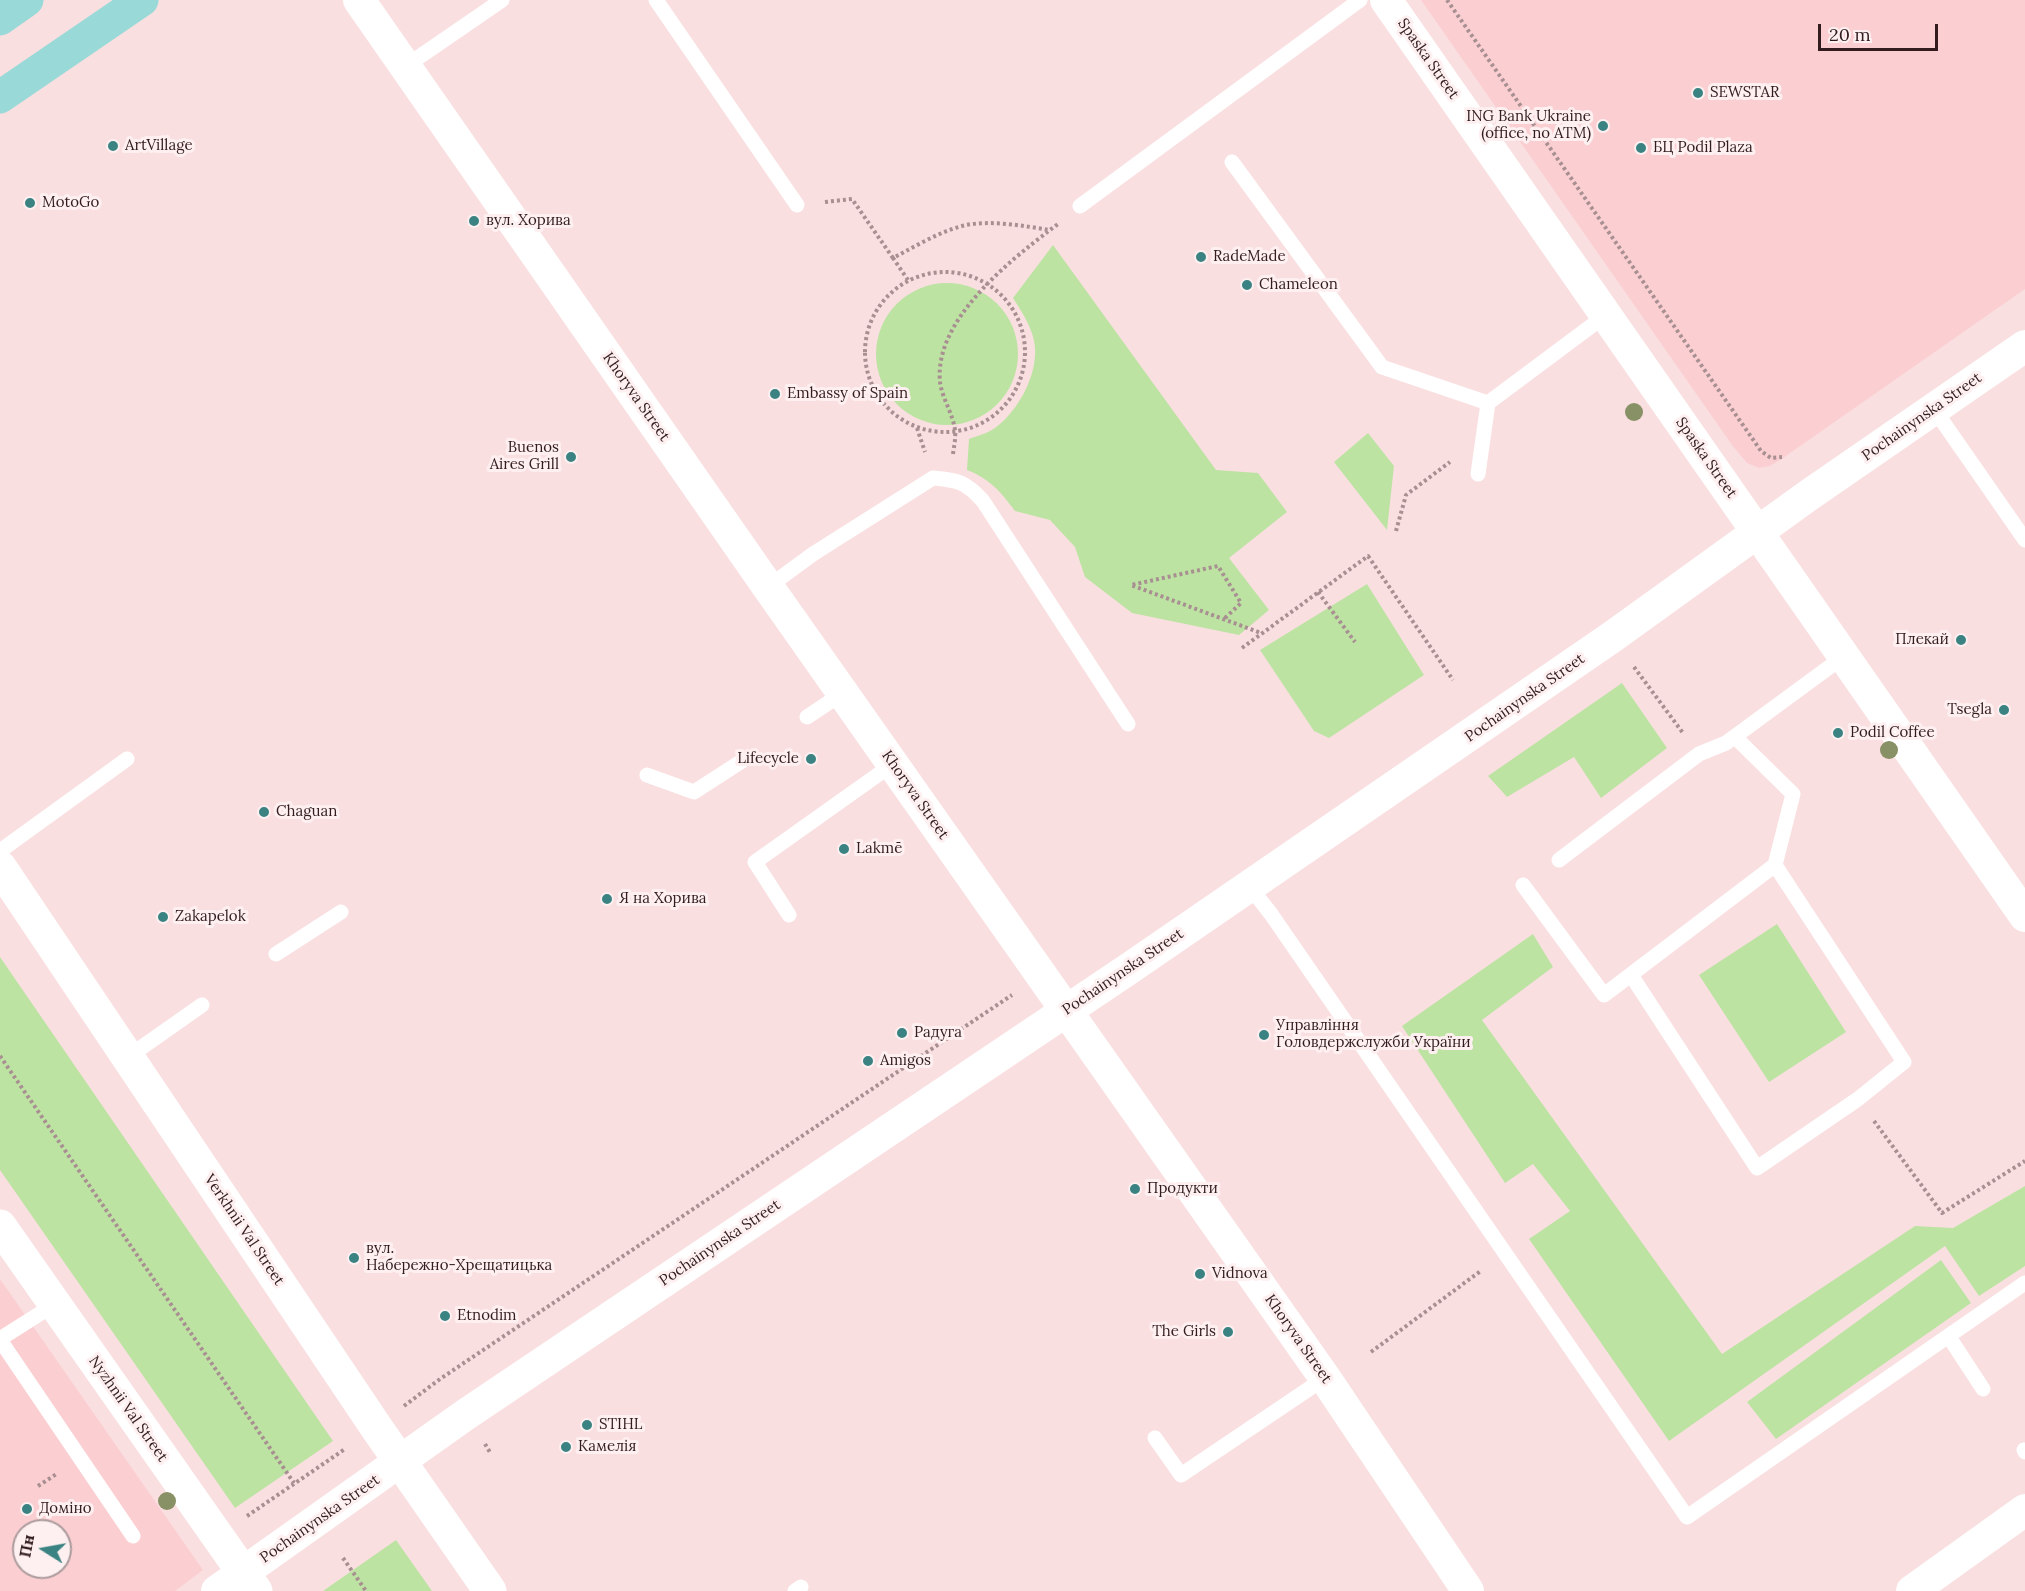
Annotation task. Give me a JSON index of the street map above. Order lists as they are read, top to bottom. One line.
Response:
{"streets":{"main road":["Verkhnii Val Street","Nyzhnii Val Street"],"street":["Spaska Street","Khoryva Street","Pochainynska Street"]},"crossings":[["Spaska Street","Pochainynska Street"],["Khoryva Street","Pochainynska Street"],["Pochainynska Street","Verkhnii Val Street"],["Pochainynska Street","Nyzhnii Val Street"]],"places":["SEWSTAR","ING Bank Ukraine (office, no ATM)","ArtVillage","БЦ Podil Plaza","MotoGo","вул. Хорива","RadeMade","Chameleon","Embassy of Spain","Buenos Aires Grill","Плекай","Tsegla","Podil Coffee","Lifecycle","Chaguan","Lakmē","Я на Хорива","Zakapelok","Радуга","Управління Головдержслужби України","Amigos","Продукти","вул. Набережно-Хрещатицька","Vidnova","Etnodim","The Girls","STIHL","Камелія","Доміно"],"scale_bar":"20 m","north":"left"}
